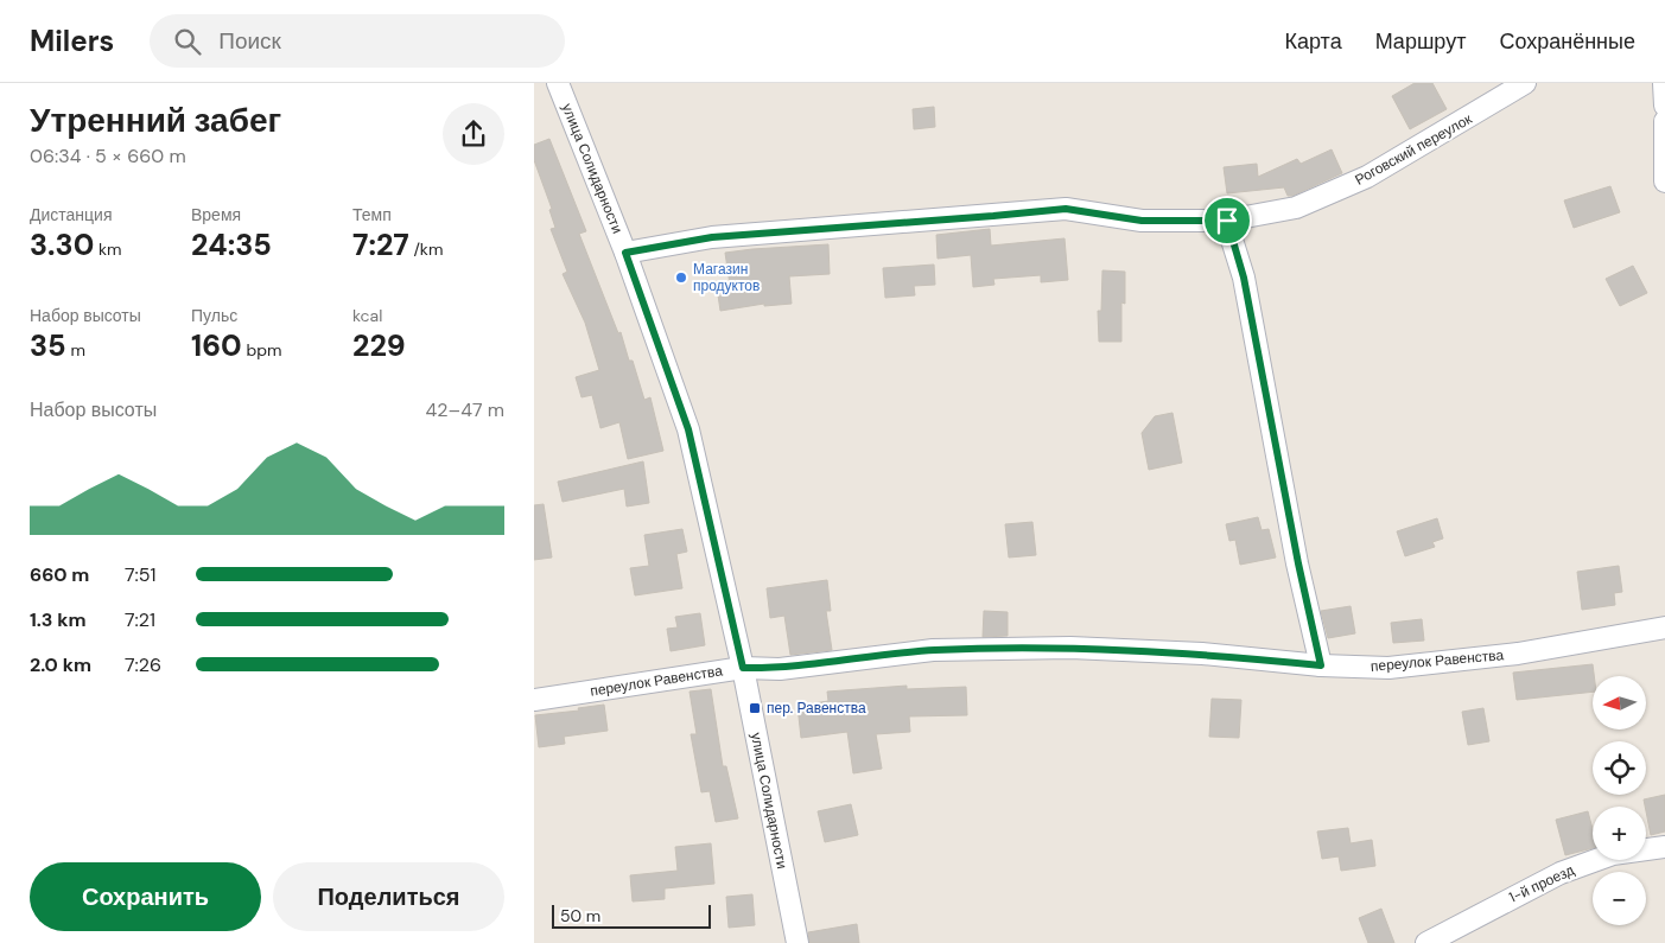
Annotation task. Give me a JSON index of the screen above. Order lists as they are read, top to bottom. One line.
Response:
{"streets":{"street":["Роговский переулок","улица Солидарности","переулок Равенства","1-й проезд"]},"crossings":[["Роговский переулок","улица Солидарности"],["улица Солидарности","переулок Равенства"]],"places":{"other":["Магазин продуктов"],"transit":["пер. Равенства"]},"scale_bar":"50 m","north":"left","page":{"header":"Milers","search":"Поиск","nav":["Карта","Маршрут","Сохранённые"],"heading":["Утренний забег","06:34 · 5 × 660 m"],"stats":[["Дистанция","3.30 km"],["Время","24:35"],["Темп","7:27 /km"],["Набор высоты","35 m"],["Пульс","160 bpm"],["kcal","229"]],"chart":["Набор высоты","42–47 m"],"list":[{"name":"660 m","note":"7:51"},{"name":"1.3 km","note":"7:21"},{"name":"2.0 km","note":"7:26"}],"map_buttons":["+","−"],"buttons":["Сохранить","Поделиться"],"scale":"50 m"}}
